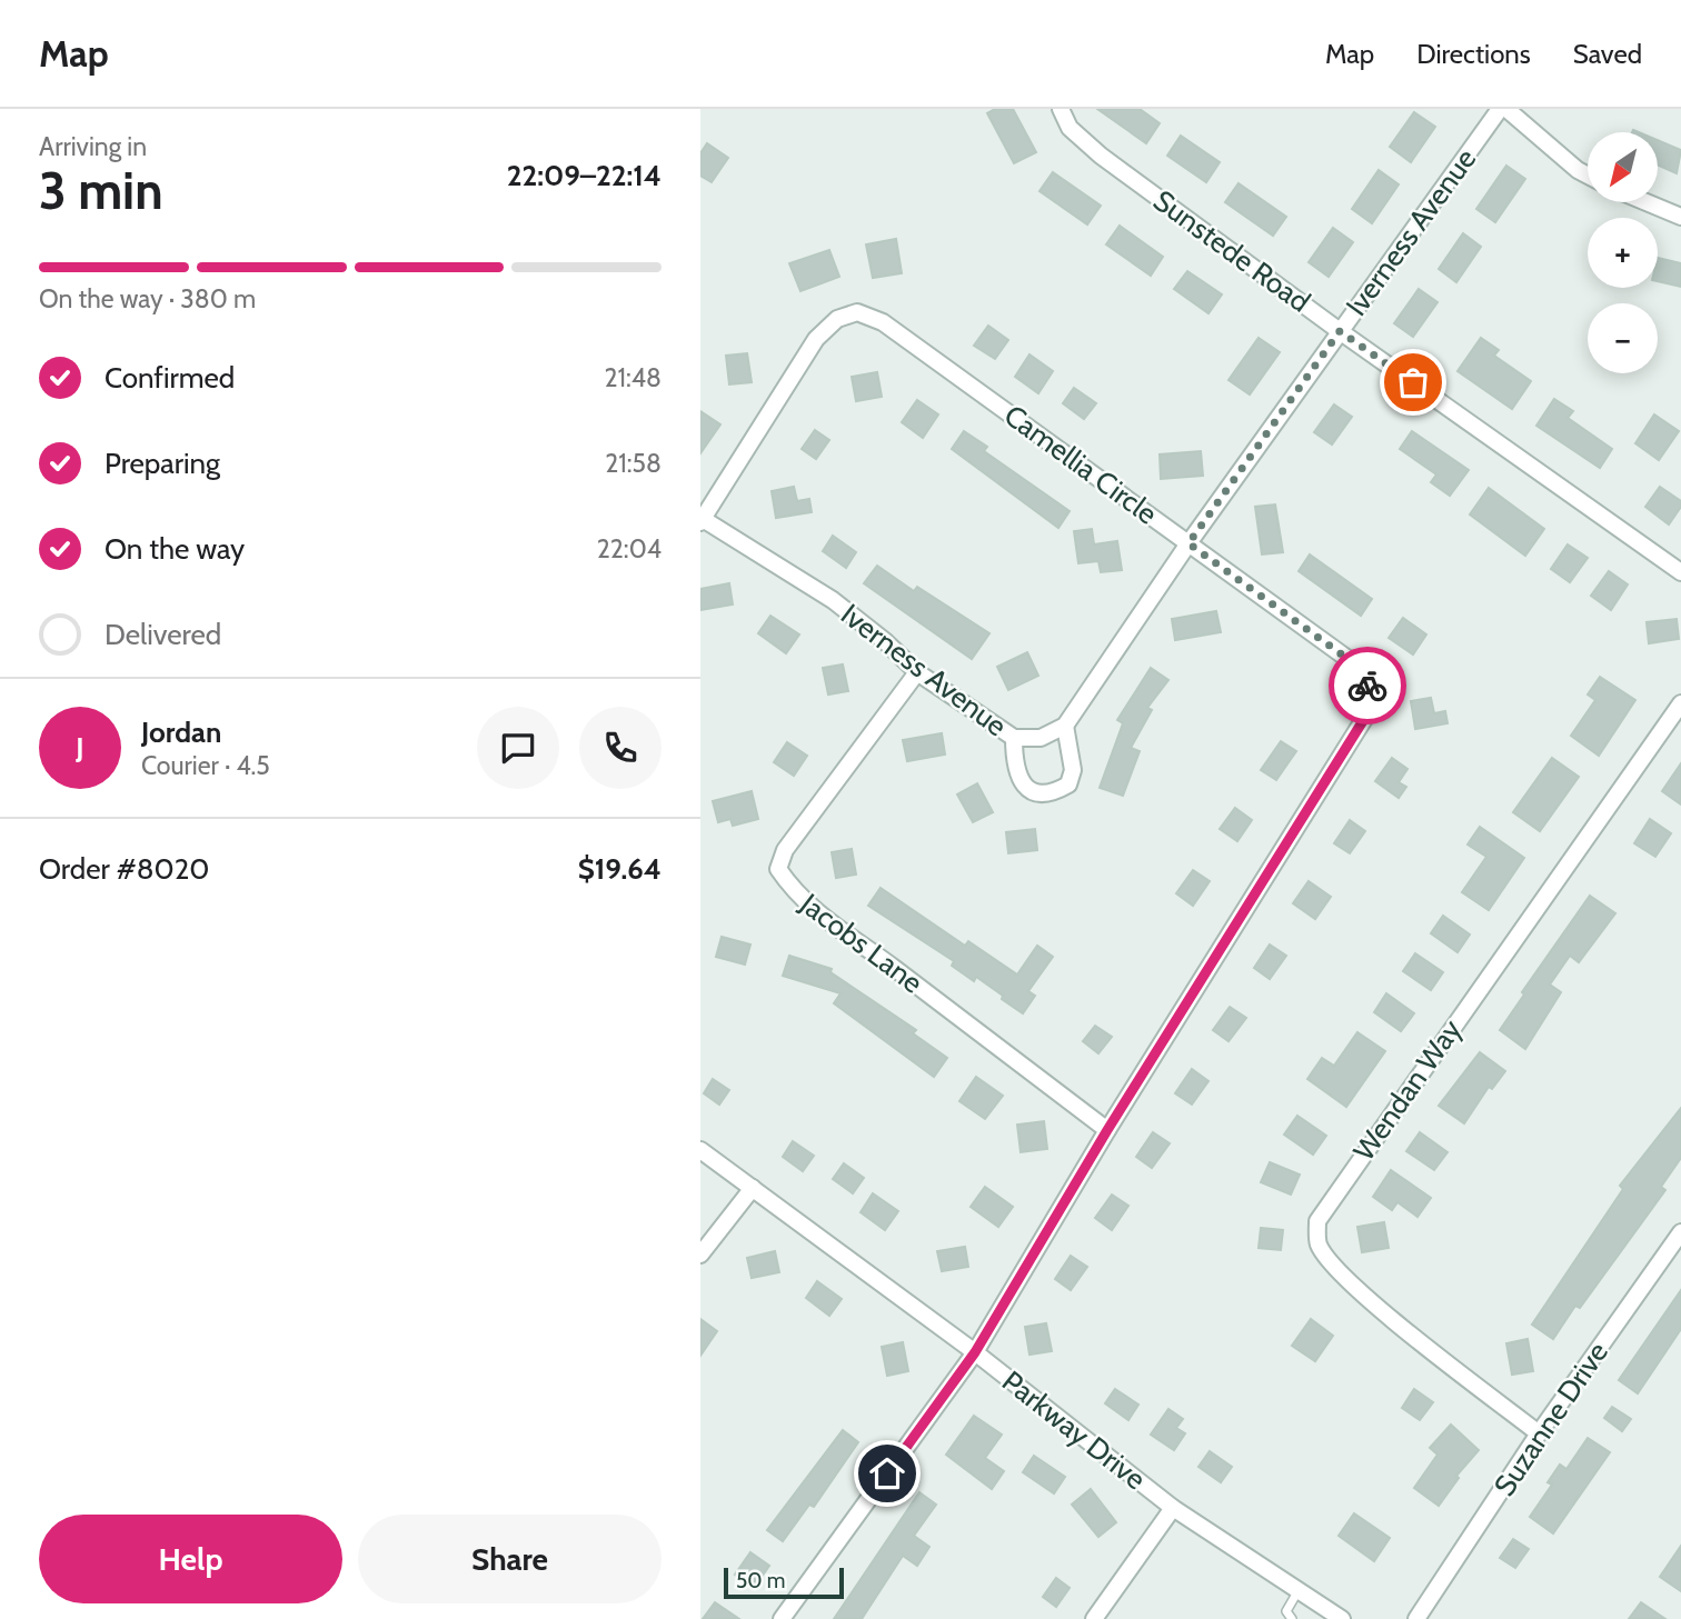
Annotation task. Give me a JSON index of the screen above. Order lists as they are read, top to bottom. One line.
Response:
{"streets":{"street":["Iverness Avenue","Sunstede Road","Camellia Circle","Jacobs Lane","Wendan Way","Suzanne Drive","Parkway Drive"]},"crossings":[["Iverness Avenue","Sunstede Road"],["Iverness Avenue","Camellia Circle"],["Iverness Avenue","Jacobs Lane"],["Camellia Circle","Jacobs Lane"],["Camellia Circle","Parkway Drive"],["Wendan Way","Suzanne Drive"]],"scale_bar":"50 m","north":"bottom left","page":{"header":"Map","nav":["Map","Directions","Saved"],"heading":["3 min","Arriving in","22:09–22:14"],"panel":["Jordan","Courier · 4.5","Order #8020","$19.64"],"map_buttons":["+","−"],"bar":"On the way · 380 m","list":[["Confirmed","21:48"],["Preparing","21:58"],["On the way","22:04"],"Delivered"],"round":"J","buttons":["Help","Share"],"scale":"50 m"}}
